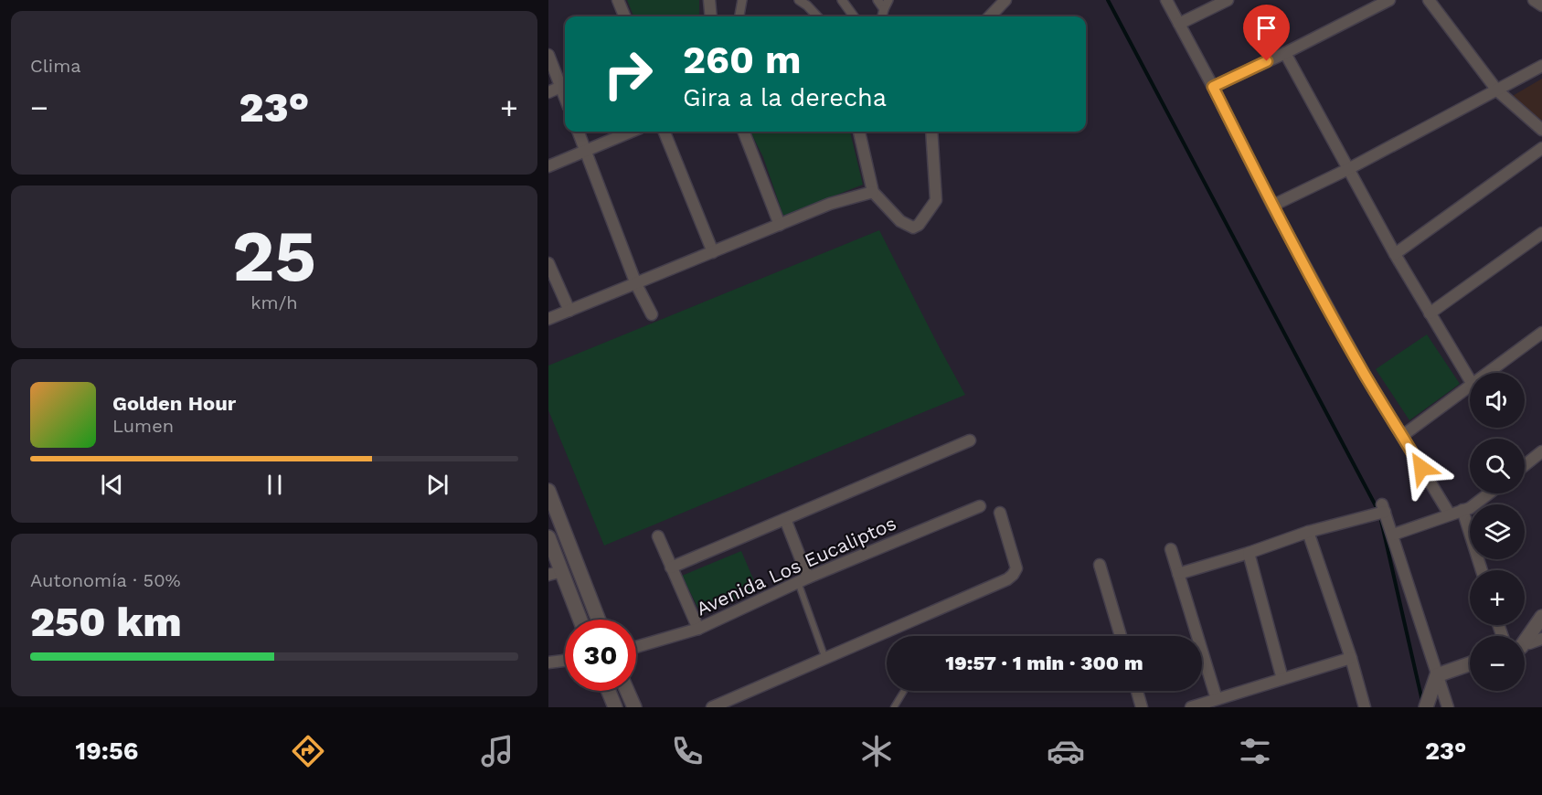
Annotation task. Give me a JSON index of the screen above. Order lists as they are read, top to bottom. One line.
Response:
{"streets":{"street":["Avenida Los Eucaliptos"]},"page":{"tile":["Clima",["25","km/h"],["Autonomía · 50%","250 km"]],"turn":["260 m","Gira a la derecha"],"heat":["−","23°","+"],"map_buttons":["+","−"],"song":["Golden Hour","Lumen"],"limit":"30","trip":"19:57 · 1 min · 300 m","tabs":["19:56","23°"]}}
